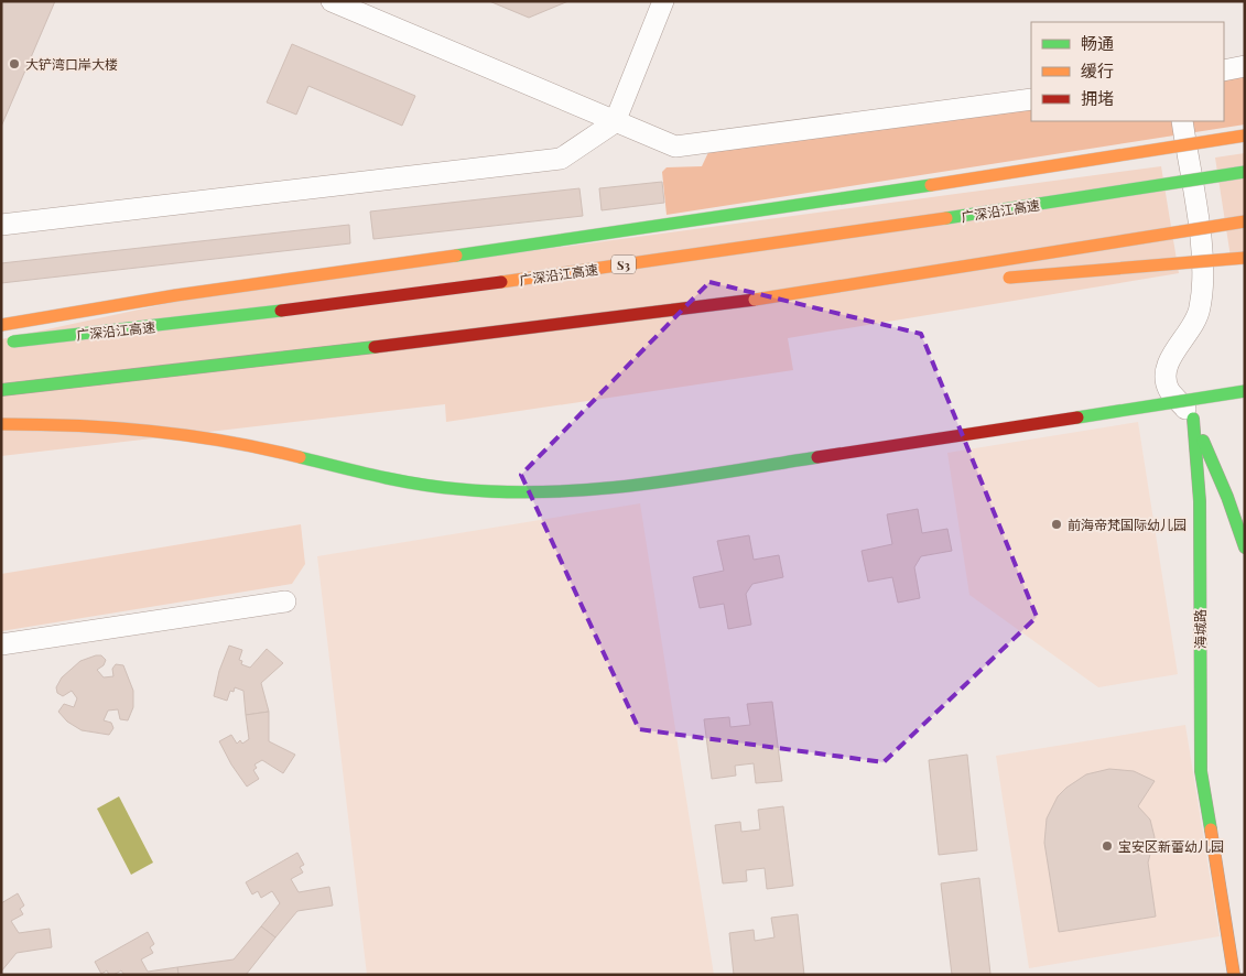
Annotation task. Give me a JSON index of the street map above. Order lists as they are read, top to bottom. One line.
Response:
{"streets":{"main road":["广深沿江高速","S3","海城路"]},"places":["大铲湾口岸大楼","前海帝梵国际幼儿园","宝安区新蕾幼儿园"],"legend":["畅通","缓行","拥堵"]}
